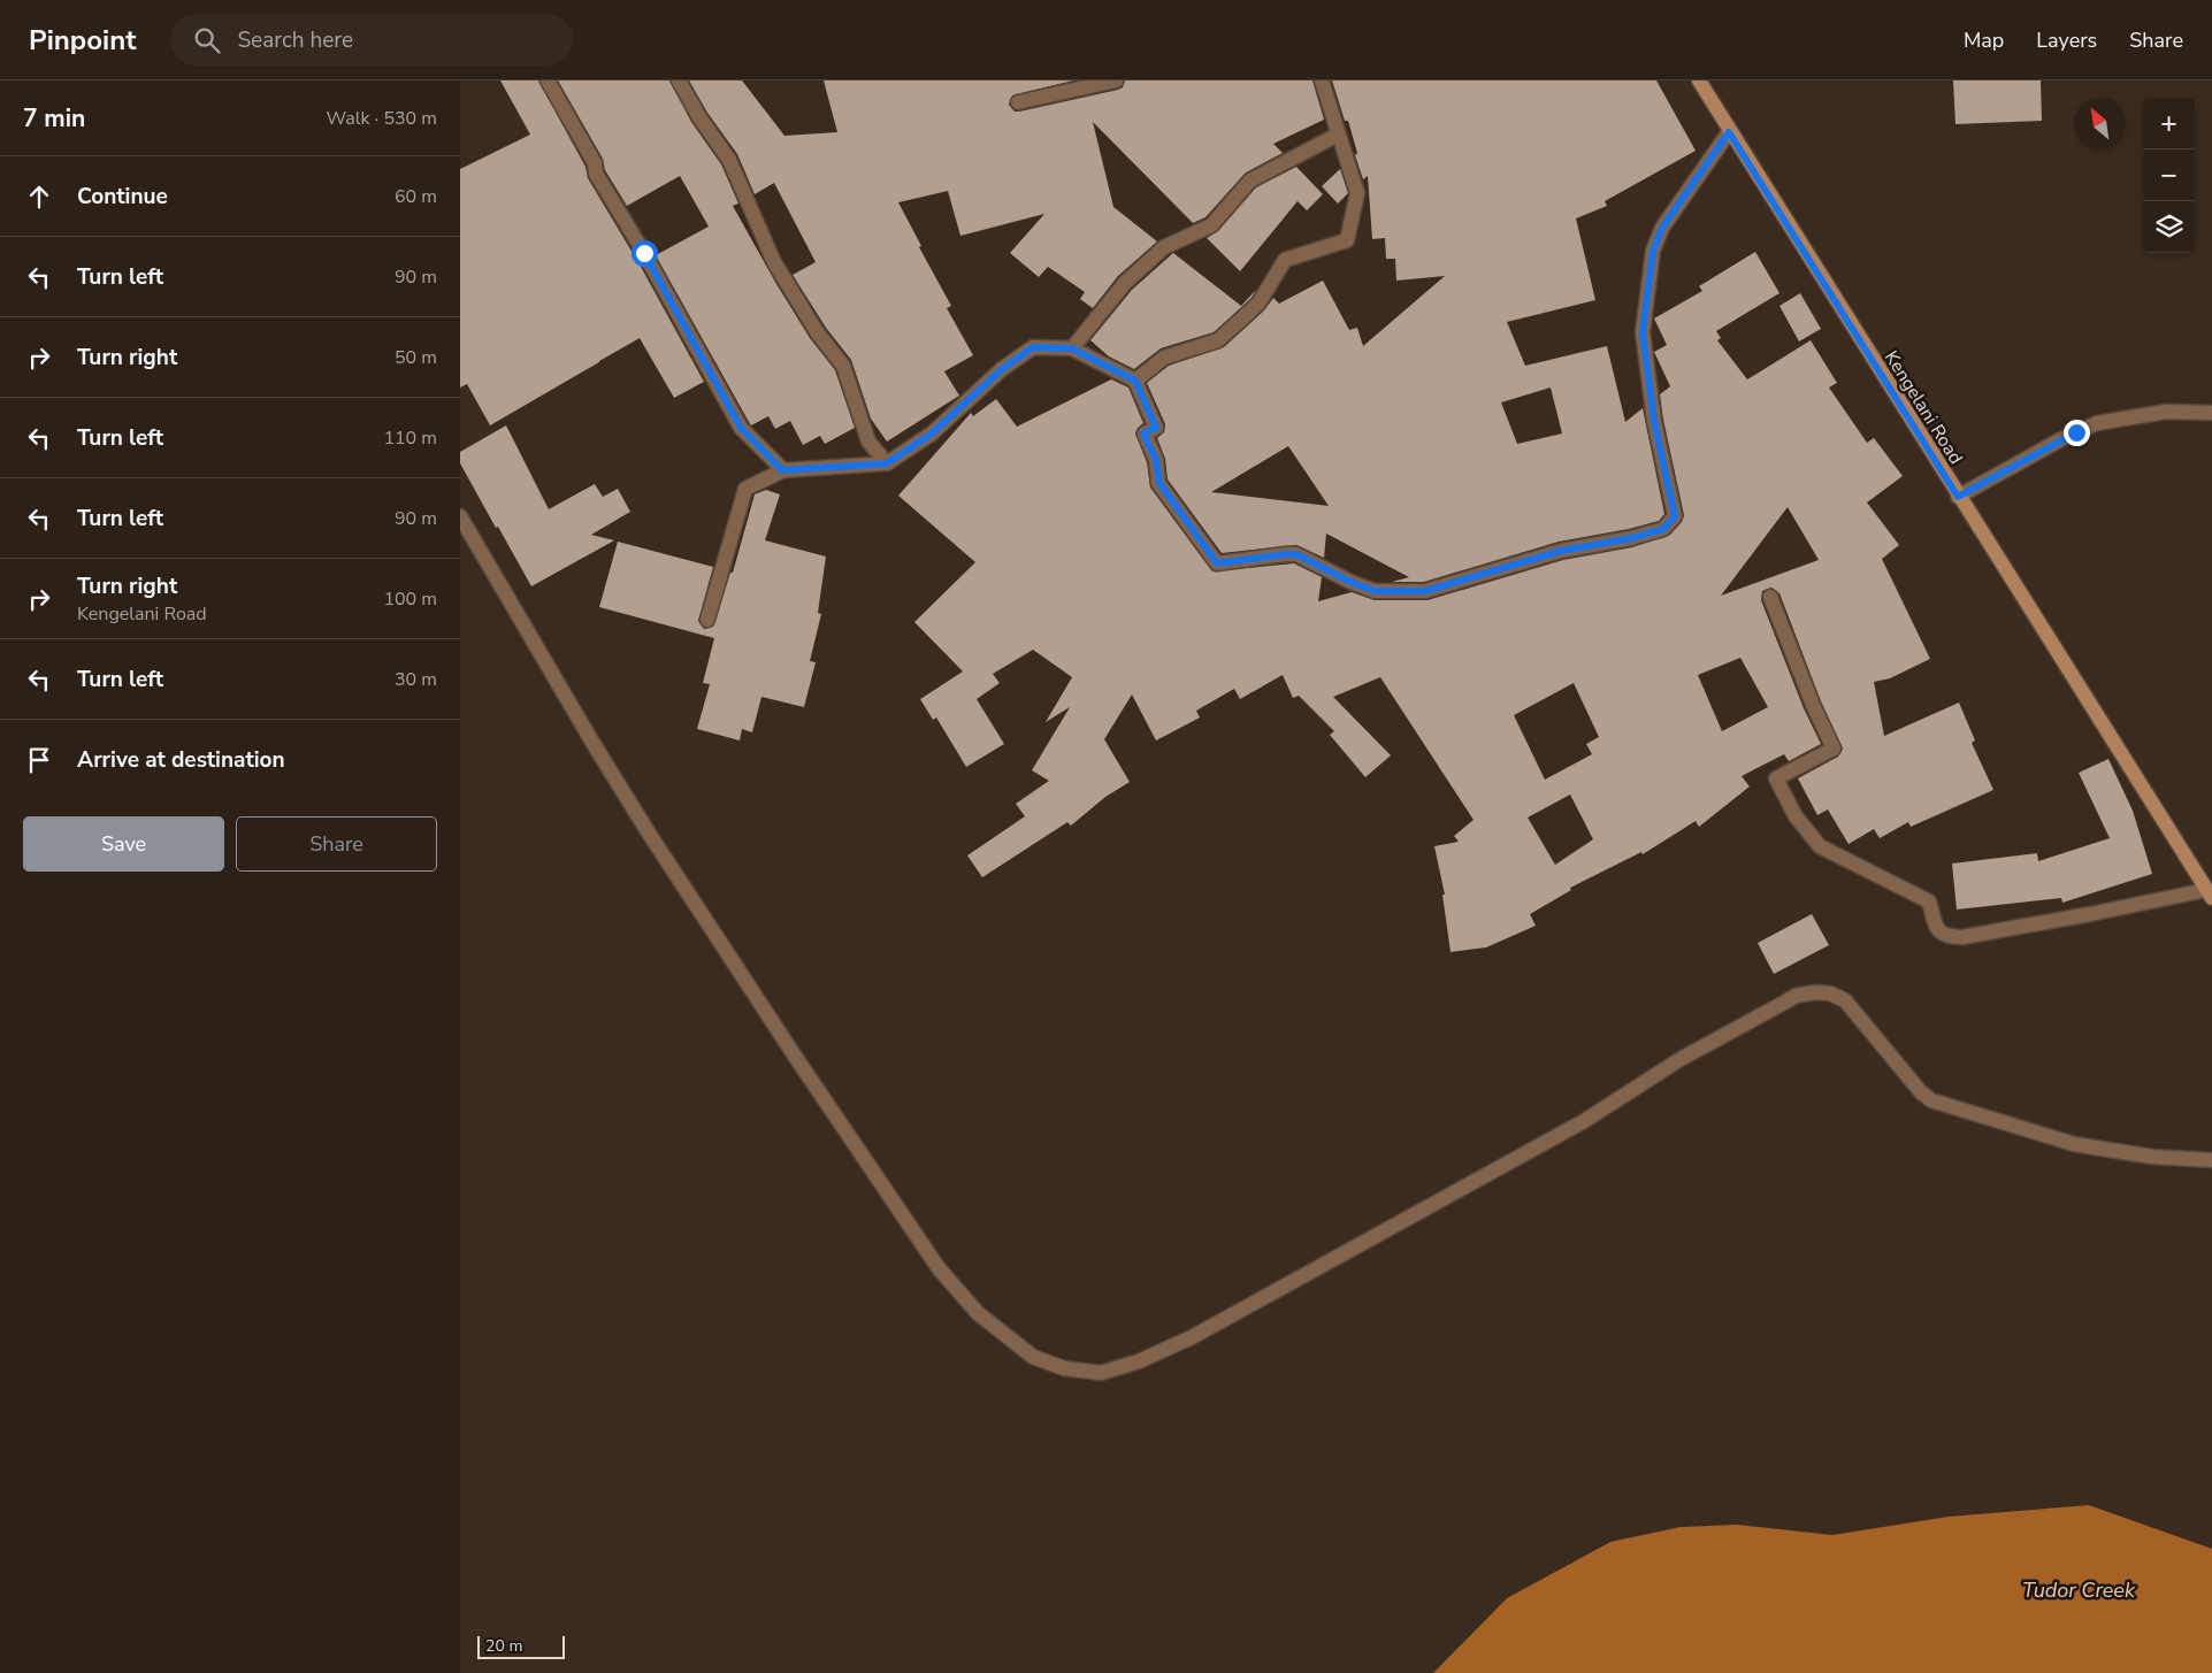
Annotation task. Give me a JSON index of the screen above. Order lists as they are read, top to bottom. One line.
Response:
{"streets":{"main road":["Kengelani Road"]},"water":["Tudor Creek"],"scale_bar":"20 m","north":"top left","page":{"header":"Pinpoint","search":"Search here","nav":["Map","Layers","Share"],"heading":["7 min","Walk · 530 m"],"map_buttons":["+","−"],"list":[["Continue","60 m"],["Turn left","90 m"],["Turn right","50 m"],["Turn left","110 m"],["Turn left","90 m"],["Turn right","Kengelani Road","100 m"],["Turn left","30 m"],"Arrive at destination"],"buttons":["Save","Share"],"scale":"20 m"}}
